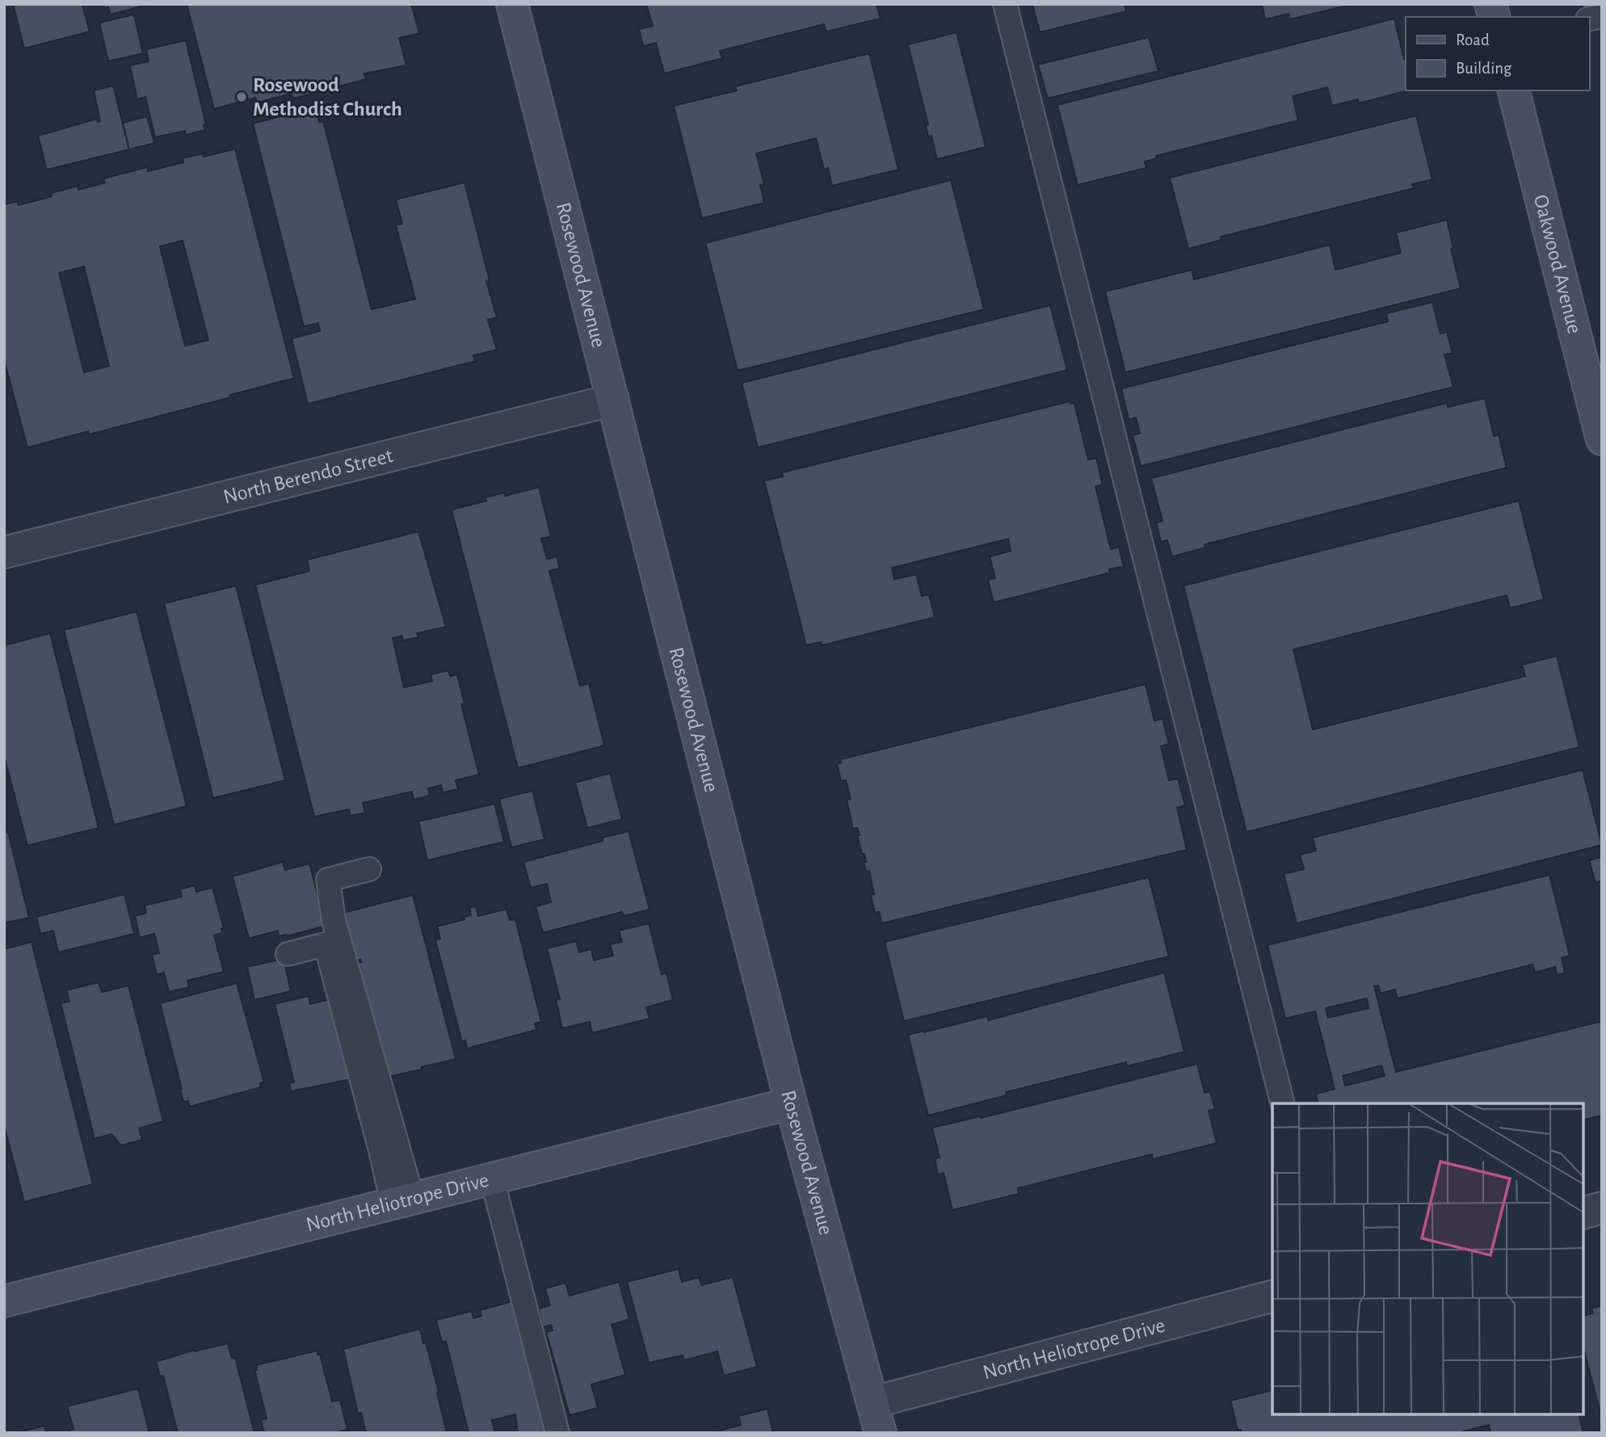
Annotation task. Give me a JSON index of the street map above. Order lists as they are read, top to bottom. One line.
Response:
{"streets":{"street":["Oakwood Avenue","Rosewood Avenue","North Berendo Street","North Heliotrope Drive"]},"crossings":[["Rosewood Avenue","North Berendo Street"],["Rosewood Avenue","North Heliotrope Drive"]],"places":["Rosewood Methodist Church"],"legend":["Road","Building"]}
